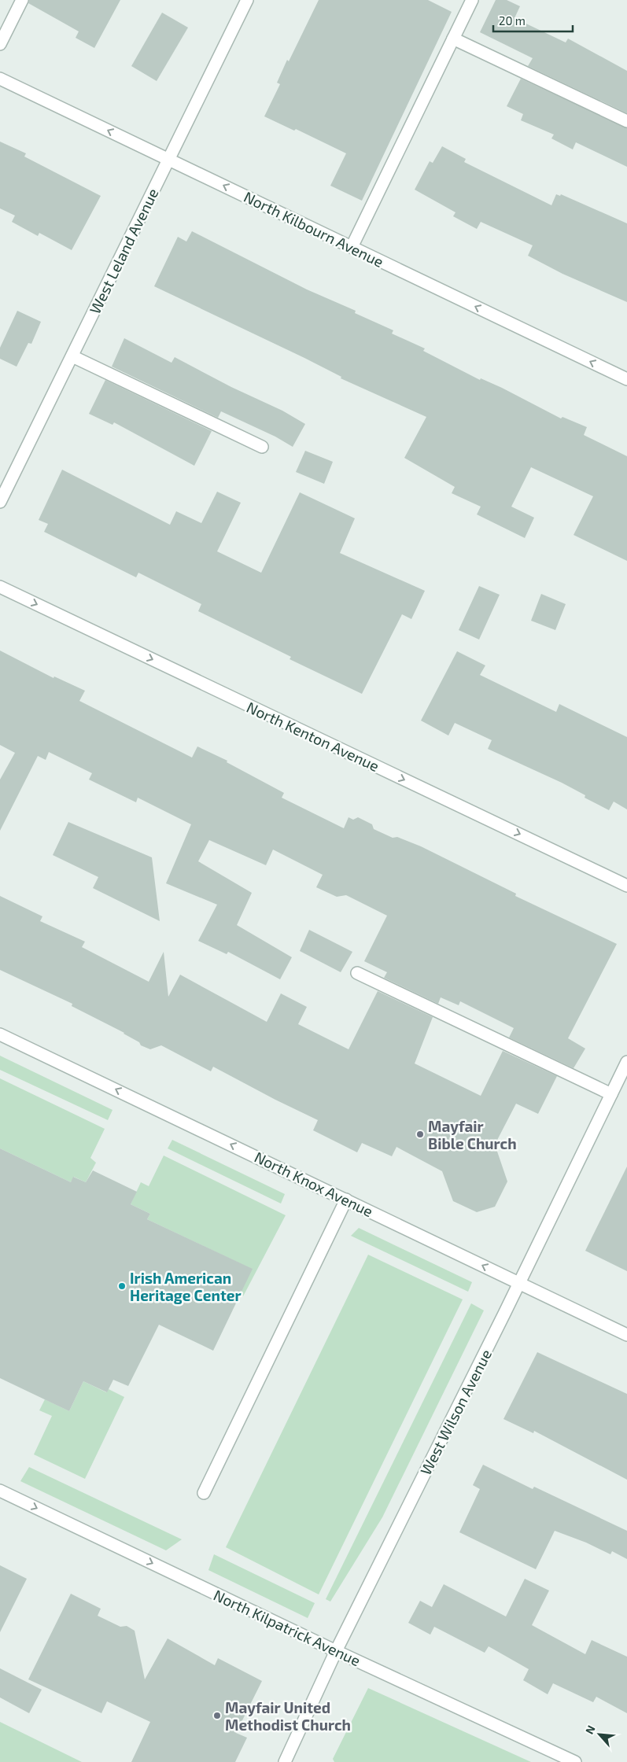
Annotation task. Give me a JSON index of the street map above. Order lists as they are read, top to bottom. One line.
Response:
{"streets":{"street":["North Kilbourn Avenue","West Leland Avenue","North Kenton Avenue","North Knox Avenue","West Wilson Avenue","North Kilpatrick Avenue"]},"crossings":[["North Kilbourn Avenue","West Leland Avenue"],["North Knox Avenue","West Wilson Avenue"],["West Wilson Avenue","North Kilpatrick Avenue"]],"one_way":["North Kilbourn Avenue","North Kenton Avenue","North Knox Avenue","North Kilpatrick Avenue"],"places":["Mayfair Bible Church","Irish American Heritage Center","Mayfair United Methodist Church"],"scale_bar":"20 m","north":"top left"}
